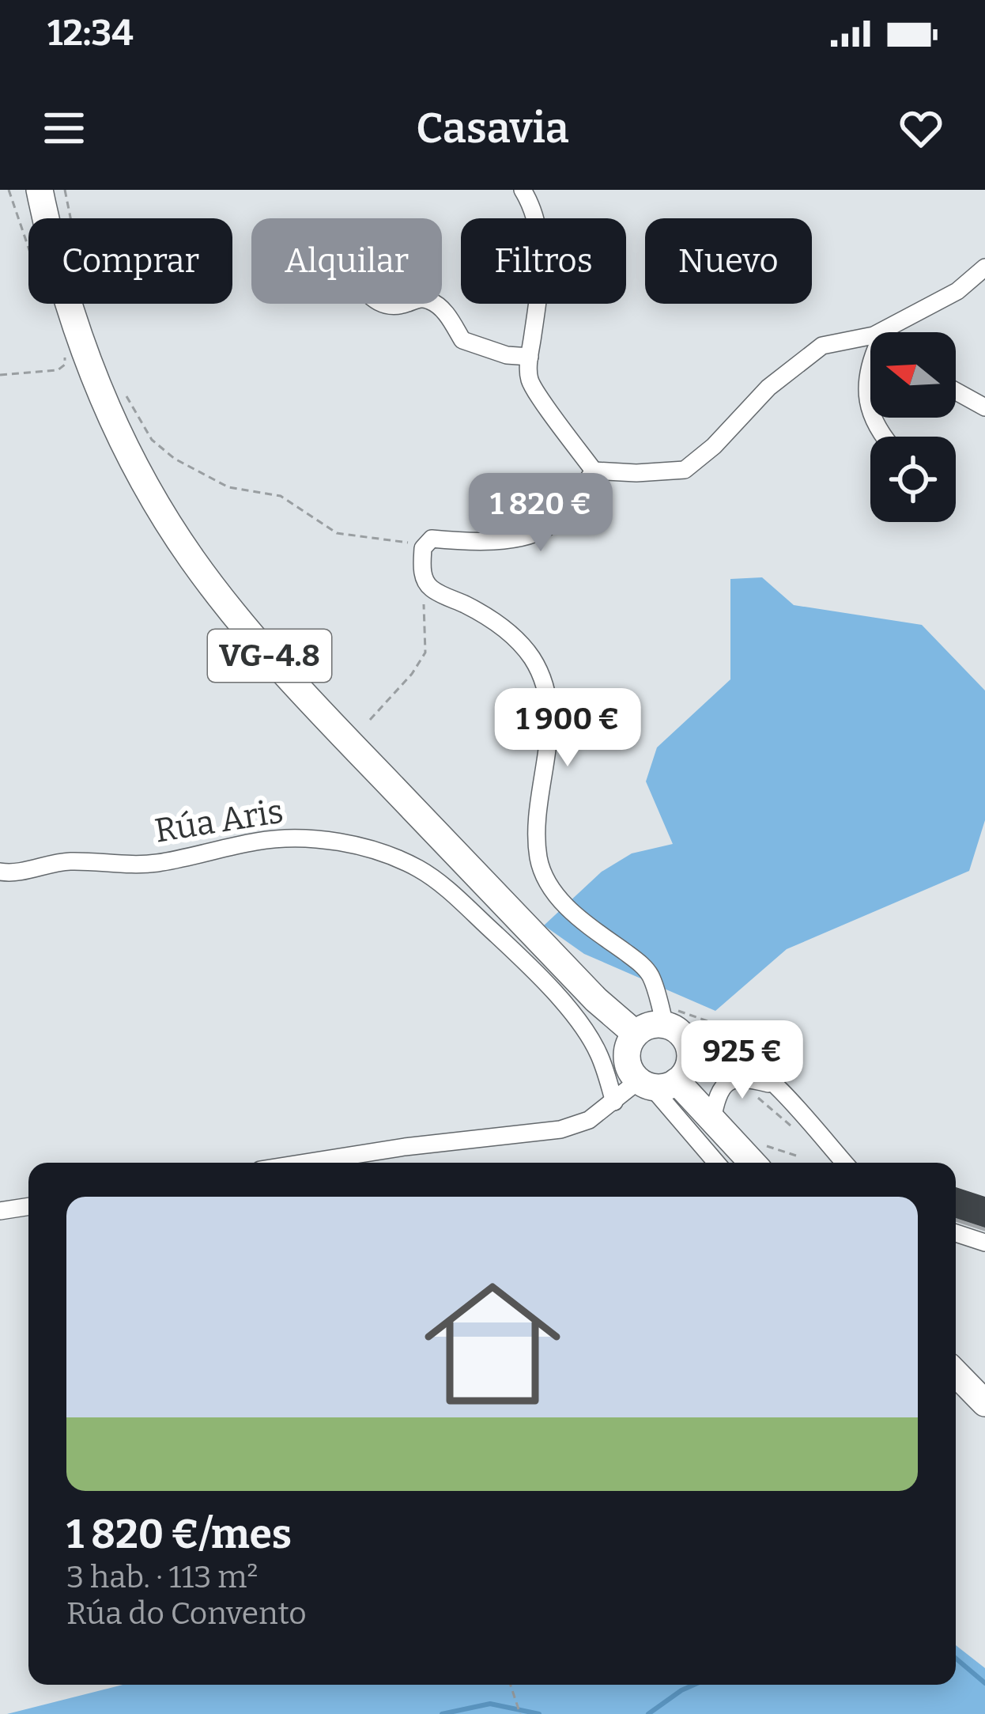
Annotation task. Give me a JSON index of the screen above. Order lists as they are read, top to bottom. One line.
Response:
{"streets":{"highway":["VG-4.8"],"street":["Rúa Aris"]},"north":"left","page":{"status":"12:34","header":"Casavia","chip":["Comprar","Alquilar","Filtros","Nuevo"],"price":["1 820 €","1 900 €","925 €"],"list":[{"name":"1 820 €/mes","note":"3 hab. · 113 m² · Rúa do Convento"}]}}
